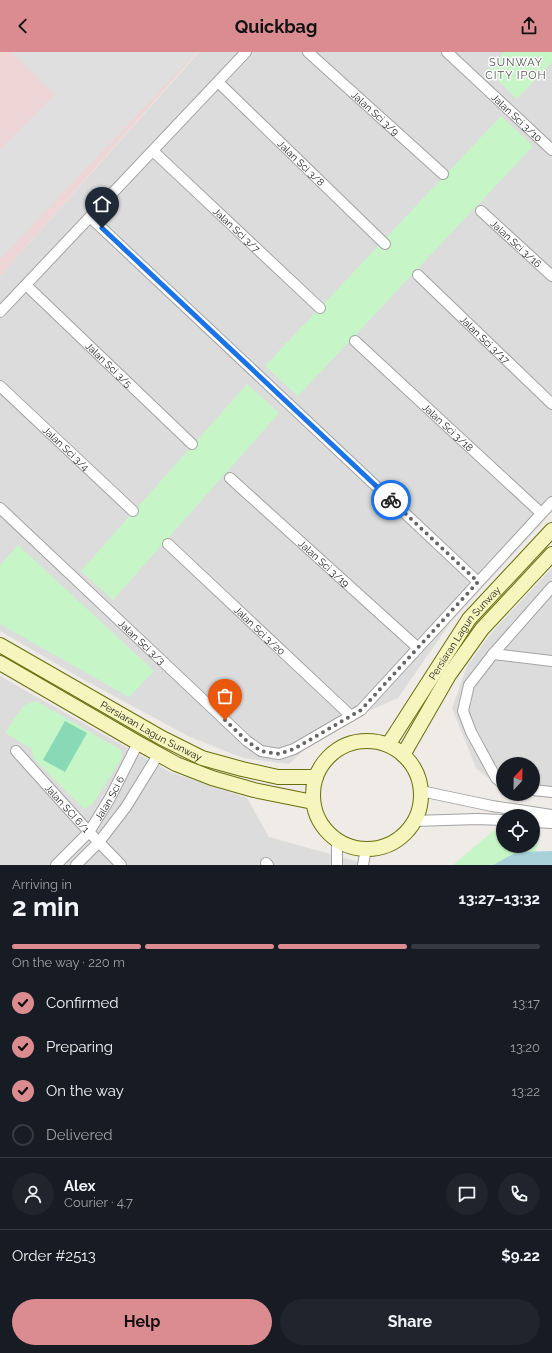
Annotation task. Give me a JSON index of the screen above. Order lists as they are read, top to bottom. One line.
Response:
{"streets":{"main road":["Persiaran Lagun Sunway"],"street":["Jalan Sci 3/9","Jalan Sci 3/10","Jalan Sci 3/8","Jalan Sci 3/7","Jalan Sci 3/16","Jalan Sci 3/17","Jalan Sci 3/5","Jalan Sci 3/18","Jalan Sci 3/4","Jalan Sci 3/19","Jalan Sci 3/20","Jalan Sci 3/3","Jalan Sci 6","Jalan SCI 6/1"]},"crossings":[["Jalan Sci 3/18","Jalan Sci 3/3"],["Jalan Sci 3/19","Jalan Sci 3/3"],["Jalan Sci 3/20","Jalan Sci 3/3"],["Persiaran Lagun Sunway","Jalan Sci 6"],["Jalan Sci 6","Jalan SCI 6/1"]],"districts":["SUNWAY CITY IPOH"],"north":"top","page":{"header":"Quickbag","heading":["2 min","Arriving in","13:27–13:32"],"panel":["Alex","Courier · 4.7","Order #2513","$9.22"],"bar":"On the way · 220 m","list":[["Confirmed","13:17"],["Preparing","13:20"],["On the way","13:22"],"Delivered"],"buttons":["Help","Share"]}}
